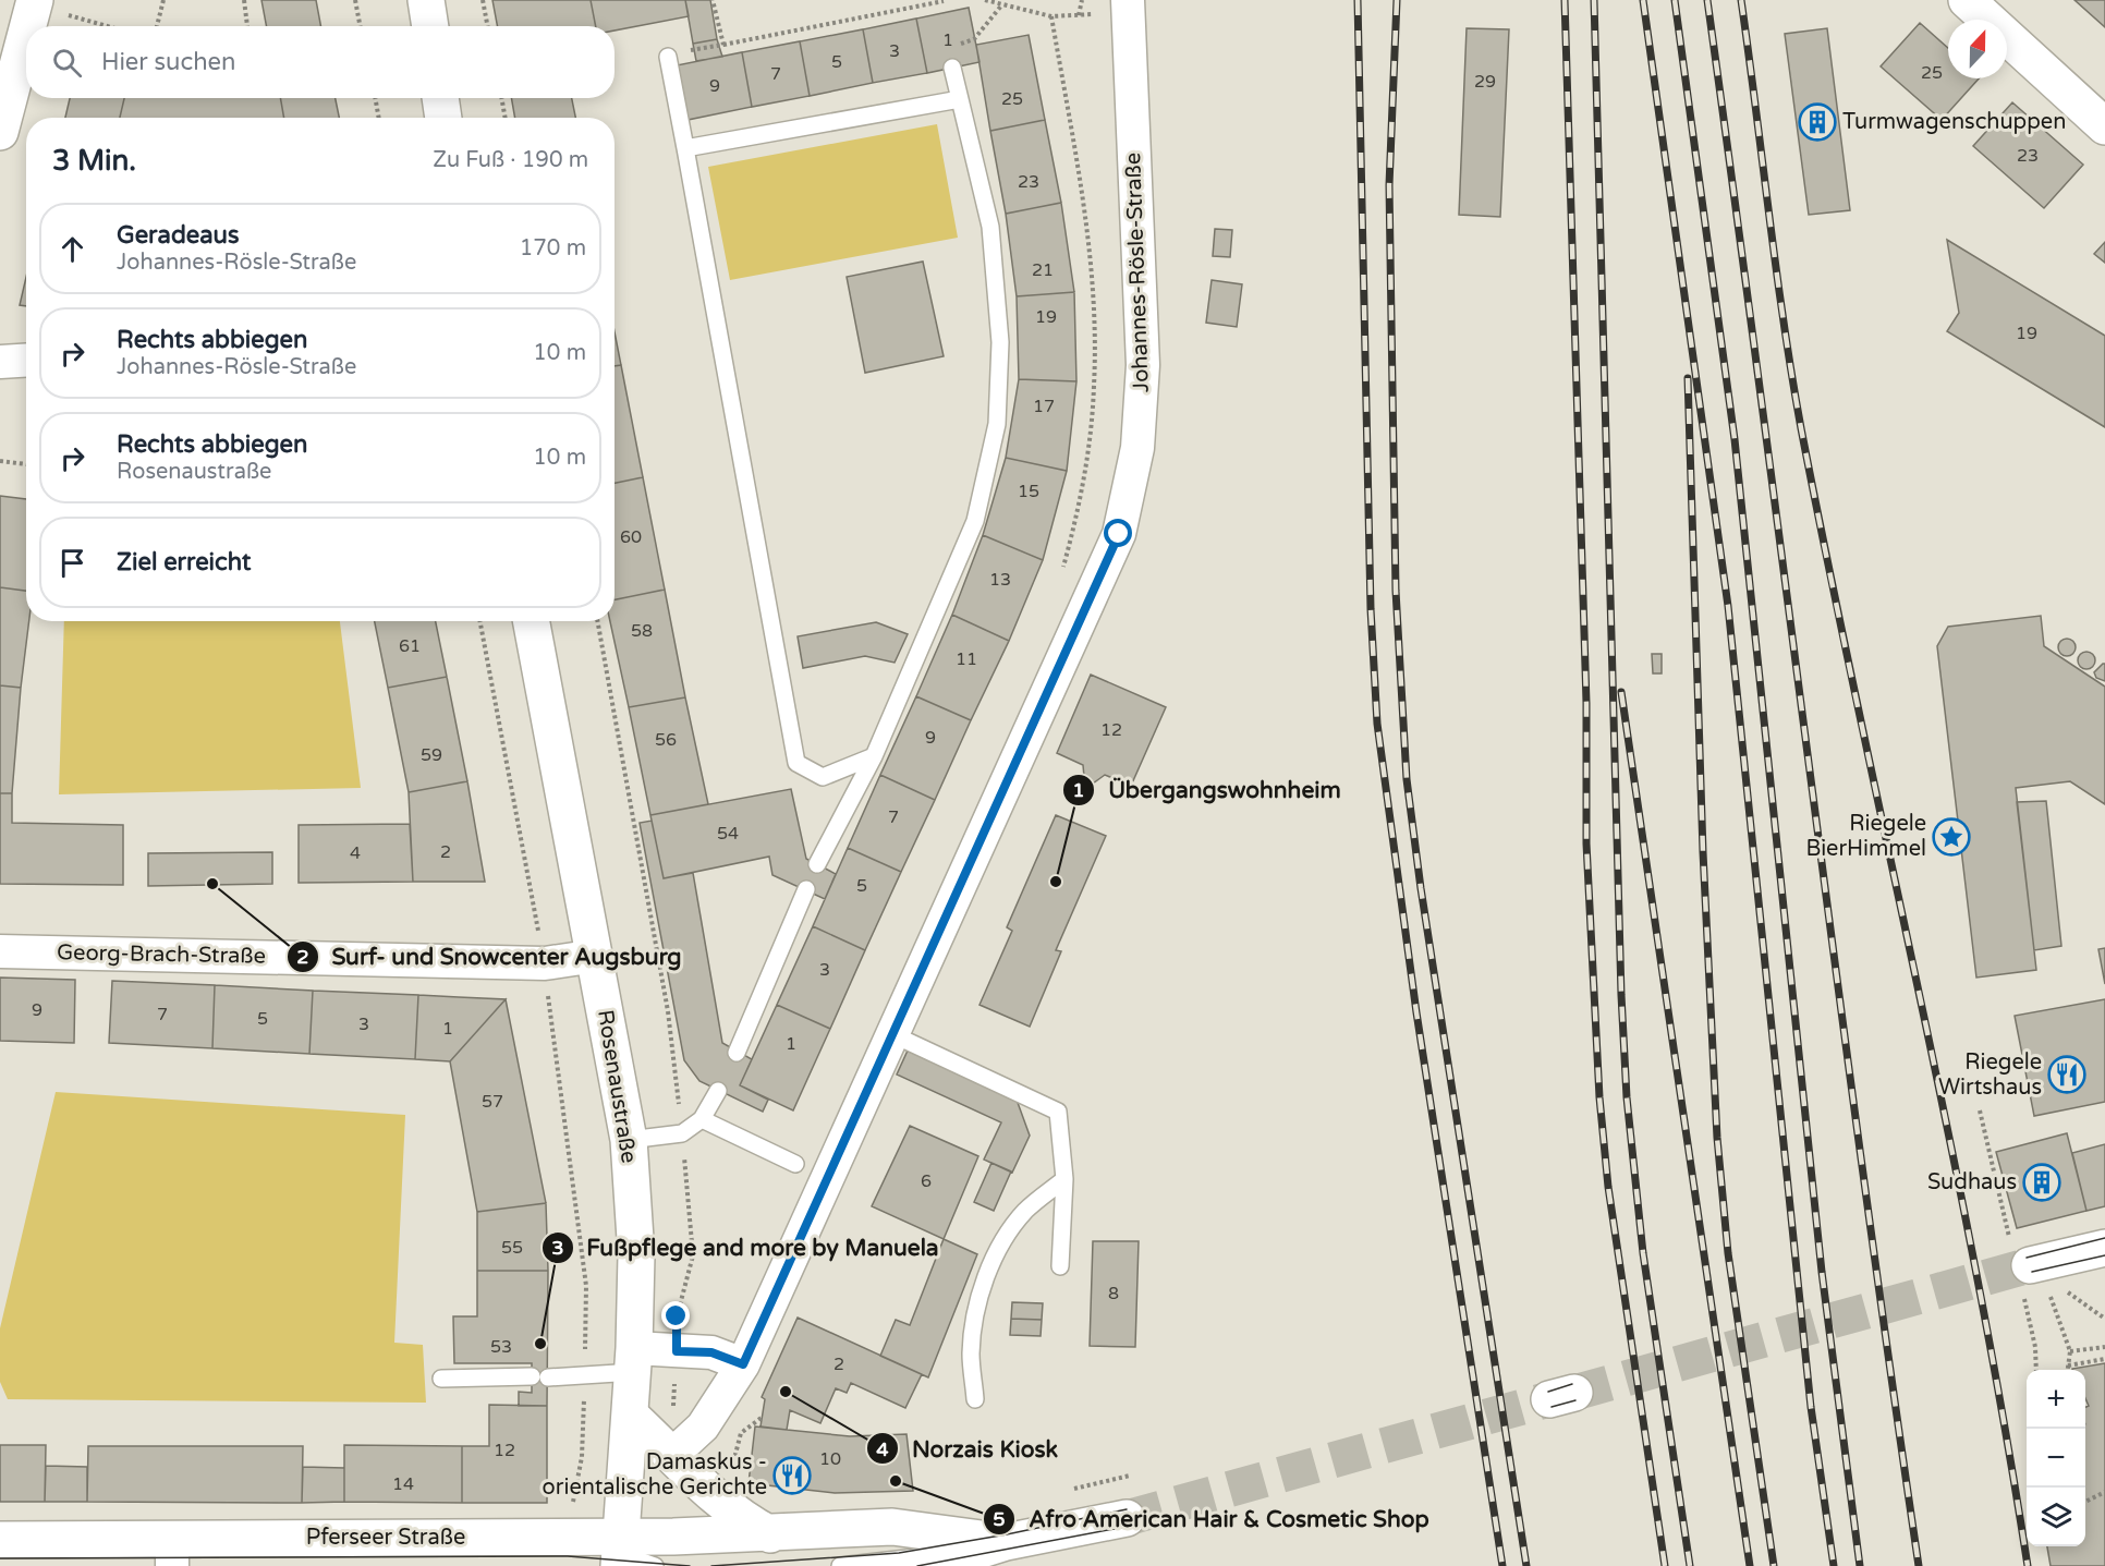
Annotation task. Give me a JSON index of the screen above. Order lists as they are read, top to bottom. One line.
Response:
{"streets":{"street":["Johannes-Rösle-Straße","Georg-Brach-Straße","Rosenaustraße","Pferseer Straße"]},"crossings":[["Georg-Brach-Straße","Rosenaustraße"],["Rosenaustraße","Pferseer Straße"]],"places":{"building":["Turmwagenschuppen","Sudhaus"],"place":["Riegele BierHimmel"],"other":["Übergangswohnheim","Surf- und Snowcenter Augsburg","Fußpflege and more by Manuela","Norzais Kiosk","Afro American Hair & Cosmetic Shop"],"restaurant":["Riegele Wirtshaus","Damaskus - orientalische Gerichte"]},"house_numbers":["1","3","5","25","7","29","9","25","23","23","21","19","19","17","15","60","13","58","61","11","12","9","56","59","7","54","2","4","5","3","9","7","5","3","1","1","57","6","55","8","53","2","12","10","14"],"north":"top","page":{"search":"Hier suchen","heading":["3 Min.","Zu Fuß · 190 m"],"list":[["Geradeaus","Johannes-Rösle-Straße","170 m"],["Rechts abbiegen","Johannes-Rösle-Straße","10 m"],["Rechts abbiegen","Rosenaustraße","10 m"],"Ziel erreicht"],"map_buttons":["+","−"]}}
